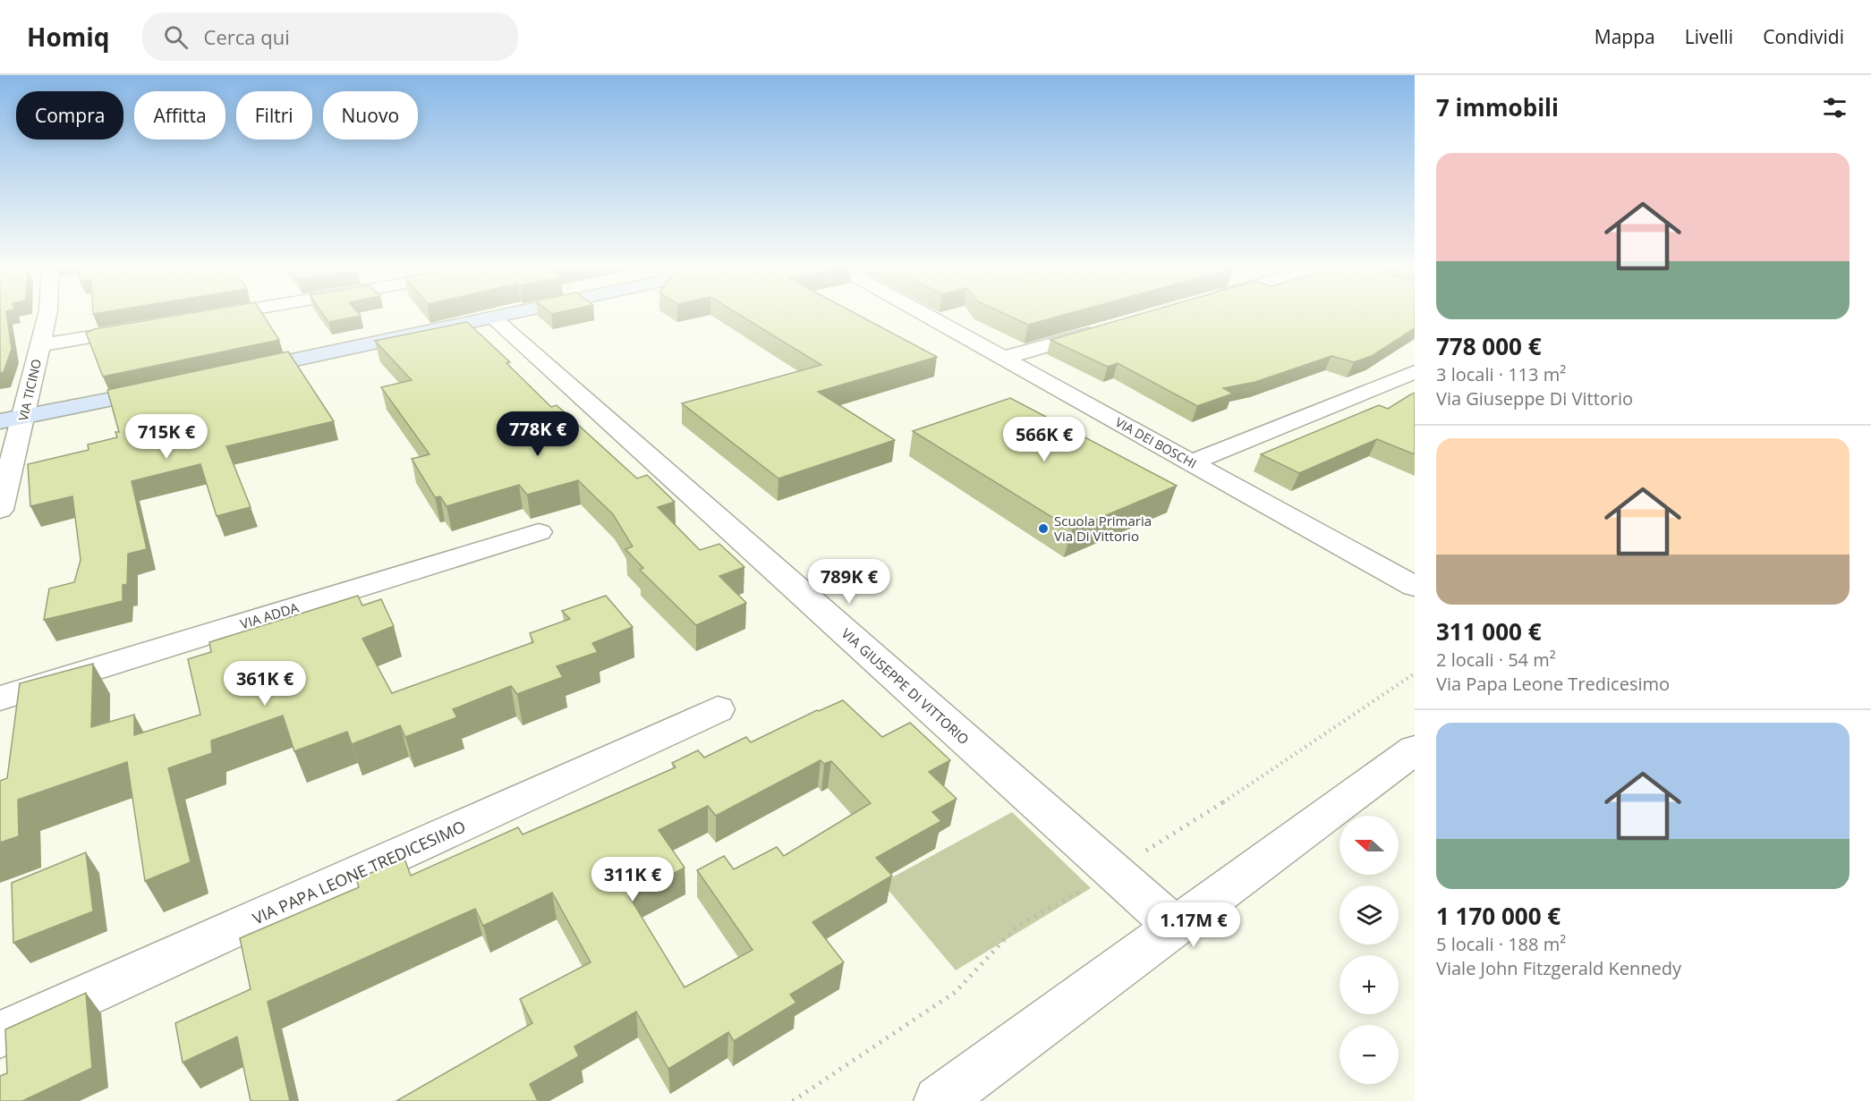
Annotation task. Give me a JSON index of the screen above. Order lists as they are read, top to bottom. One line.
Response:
{"streets":{"street":["VIA TICINO","VIA DEI BOSCHI","VIA ADDA","VIA GIUSEPPE DI VITTORIO","VIA PAPA LEONE TREDICESIMO"]},"places":["Scuola Primaria Via Di Vittorio"],"north":"left","page":{"header":"Homiq","search":"Cerca qui","nav":["Mappa","Livelli","Condividi"],"heading":"7 immobili","chip":["Compra","Affitta","Filtri","Nuovo"],"list":[{"name":"778 000 €","note":"3 locali · 113 m² · Via Giuseppe Di Vittorio"},{"name":"311 000 €","note":"2 locali · 54 m² · Via Papa Leone Tredicesimo"},{"name":"1 170 000 €","note":"5 locali · 188 m² · Viale John Fitzgerald Kennedy"}],"price":["778K €","715K €","566K €","789K €","361K €","311K €","1.17M €"],"map_buttons":["+","−"]}}
